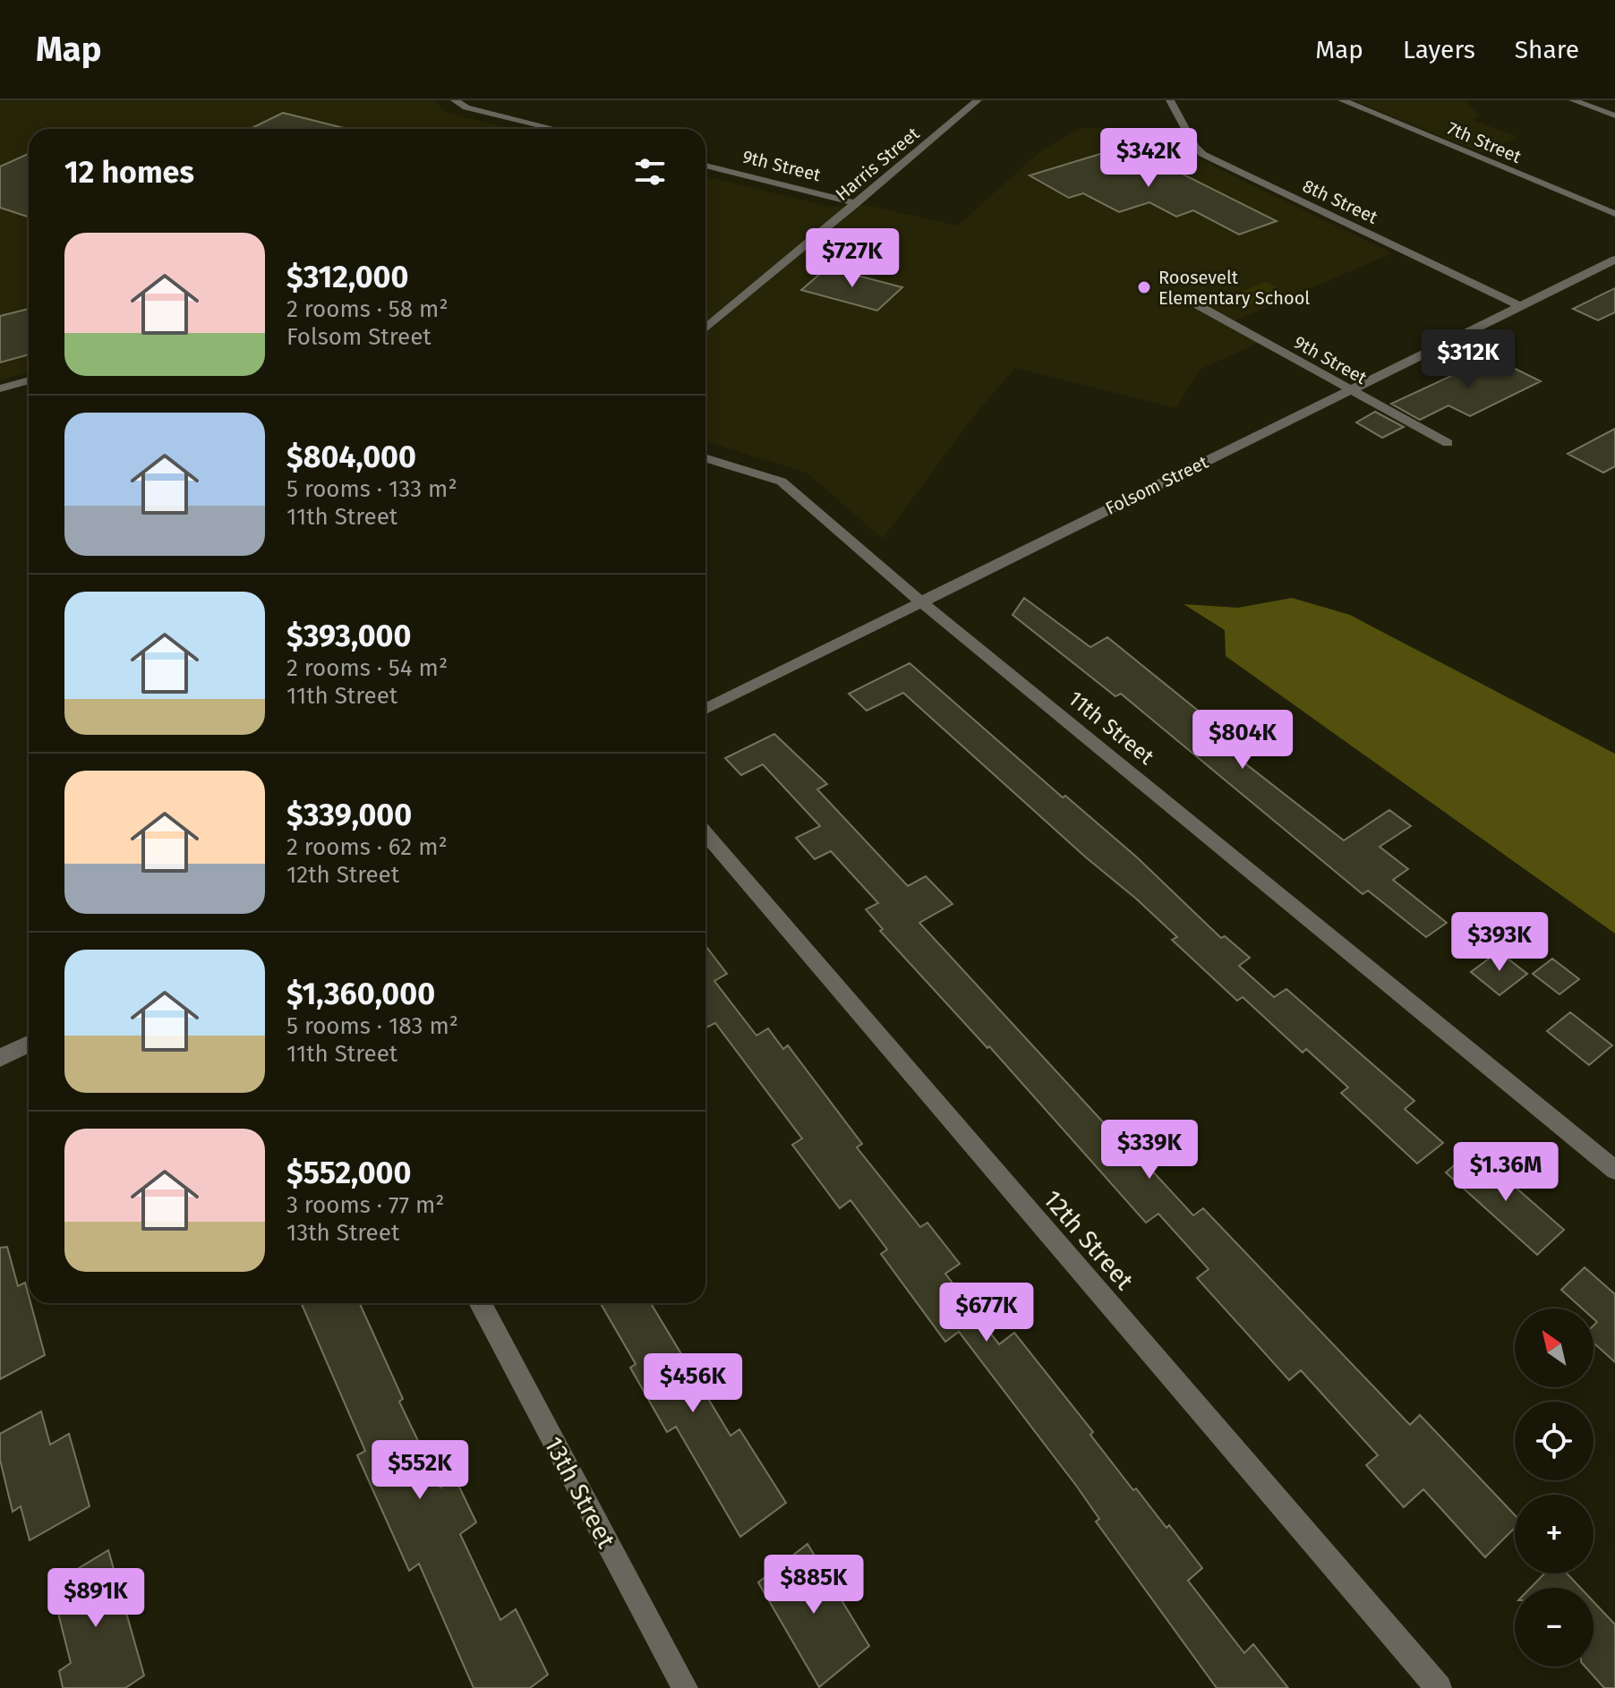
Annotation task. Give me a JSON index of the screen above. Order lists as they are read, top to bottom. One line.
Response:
{"streets":{"street":["7th Street","Harris Street","9th Street","8th Street","Folsom Street","11th Street","12th Street","13th Street"]},"crossings":[["Harris Street","9th Street"],["9th Street","Folsom Street"],["8th Street","Folsom Street"],["Folsom Street","11th Street"]],"places":["Roosevelt Elementary School"],"north":"top left","page":{"header":"Map","nav":["Map","Layers","Share"],"price":["$342K","$727K","$312K","$804K","$393K","$339K","$1.36M","$677K","$456K","$552K","$885K","$891K"],"heading":"12 homes","list":[{"name":"$312,000","note":"2 rooms · 58 m² · Folsom Street"},{"name":"$804,000","note":"5 rooms · 133 m² · 11th Street"},{"name":"$393,000","note":"2 rooms · 54 m² · 11th Street"},{"name":"$339,000","note":"2 rooms · 62 m² · 12th Street"},{"name":"$1,360,000","note":"5 rooms · 183 m² · 11th Street"},{"name":"$552,000","note":"3 rooms · 77 m² · 13th Street"}],"map_buttons":["+","−"]}}
